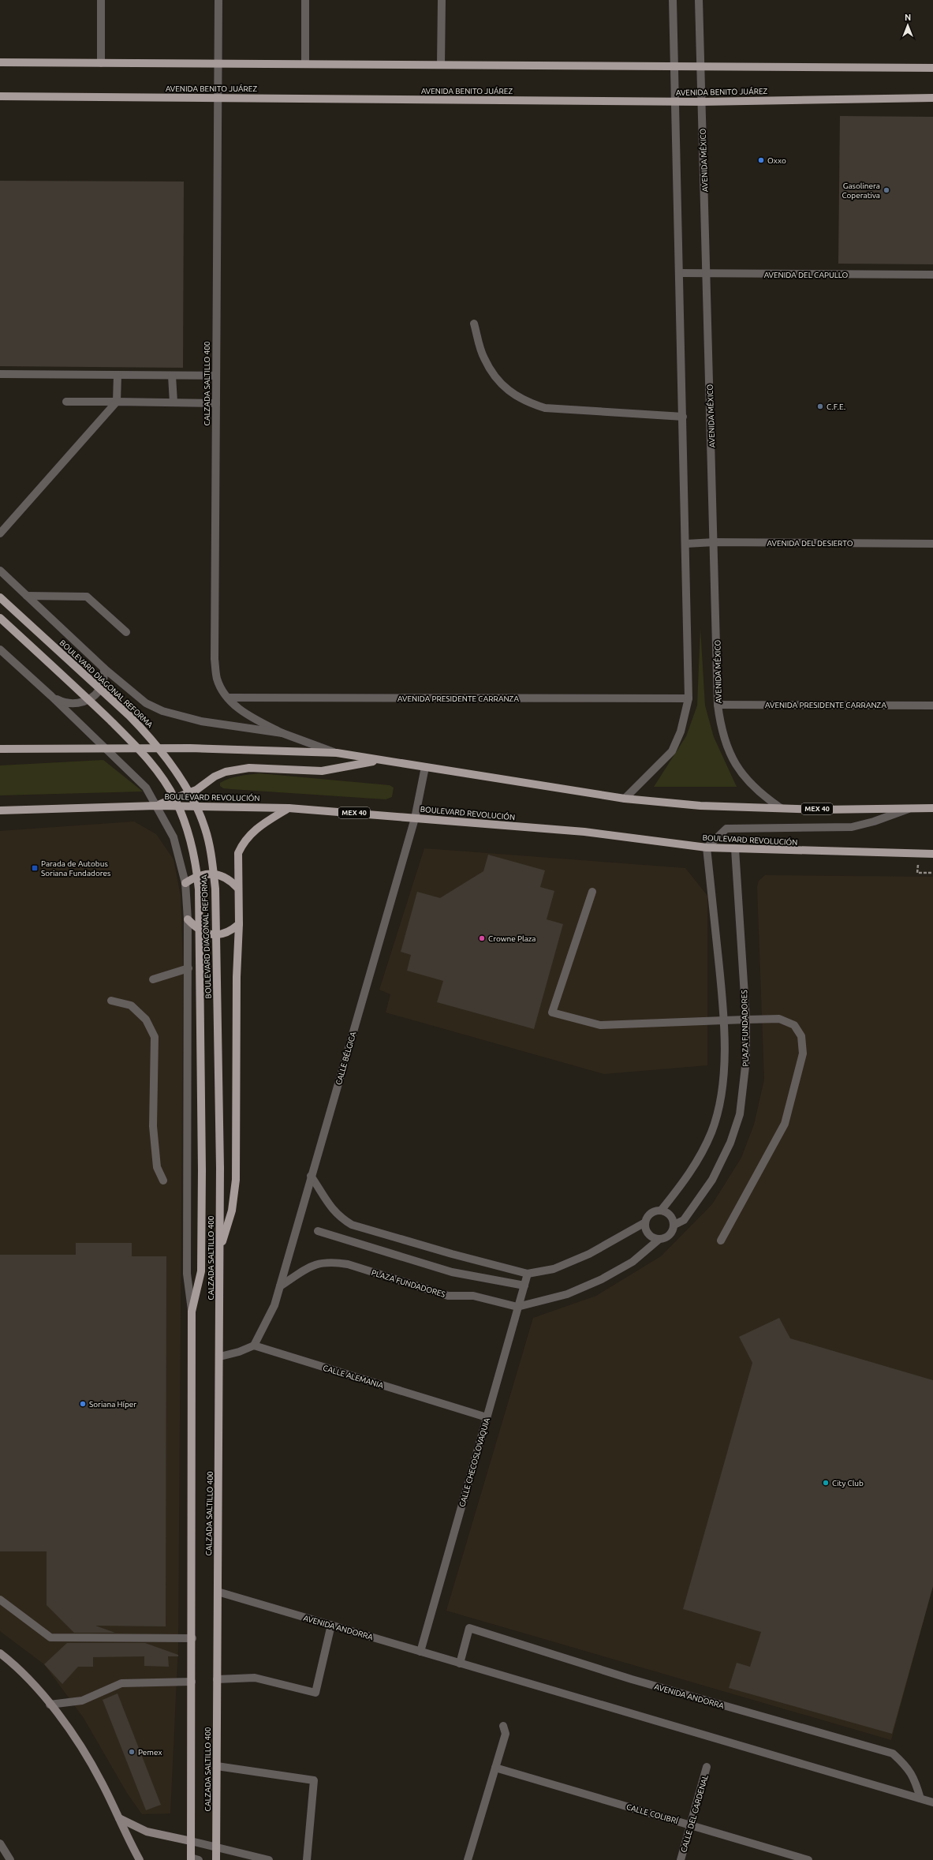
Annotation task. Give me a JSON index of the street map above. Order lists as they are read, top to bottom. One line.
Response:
{"streets":{"main road":["AVENIDA BENITO JUÁREZ","CALZADA SALTILLO 400","BOULEVARD DIAGONAL REFORMA","BOULEVARD REVOLUCIÓN","MEX 40"],"street":["AVENIDA MÉXICO","AVENIDA DEL CAPULLO","AVENIDA DEL DESIERTO","AVENIDA PRESIDENTE CARRANZA","PLAZA FUNDADORES","CALLE BÉLGICA","CALLE ALEMANIA","CALLE CHECOSLOVAQUIA","AVENIDA ANDORRA","CALLE COLIBRÍ","CALLE DEL CARDENAL"]},"crossings":[["AVENIDA BENITO JUÁREZ","AVENIDA MÉXICO"],["AVENIDA BENITO JUÁREZ","CALZADA SALTILLO 400"],["AVENIDA MÉXICO","AVENIDA DEL CAPULLO"],["AVENIDA MÉXICO","AVENIDA DEL DESIERTO"],["AVENIDA MÉXICO","AVENIDA PRESIDENTE CARRANZA"],["AVENIDA MÉXICO","MEX 40"],["CALZADA SALTILLO 400","BOULEVARD DIAGONAL REFORMA"],["CALZADA SALTILLO 400","AVENIDA PRESIDENTE CARRANZA"],["CALZADA SALTILLO 400","AVENIDA ANDORRA"],["BOULEVARD REVOLUCIÓN","PLAZA FUNDADORES"],["BOULEVARD REVOLUCIÓN","CALLE BÉLGICA"],["MEX 40","CALLE BÉLGICA"],["PLAZA FUNDADORES","CALLE BÉLGICA"],["PLAZA FUNDADORES","CALLE CHECOSLOVAQUIA"],["CALLE BÉLGICA","CALLE ALEMANIA"],["CALLE ALEMANIA","CALLE CHECOSLOVAQUIA"],["CALLE CHECOSLOVAQUIA","AVENIDA ANDORRA"],["CALLE COLIBRÍ","CALLE DEL CARDENAL"]],"places":{"other":["Oxxo","Gasolinera Coperativa","C.F.E.","Crowne Plaza","Soriana Híper","City Club","Pemex"],"transit":["Parada de Autobus Soriana Fundadores"]},"north":"top"}
